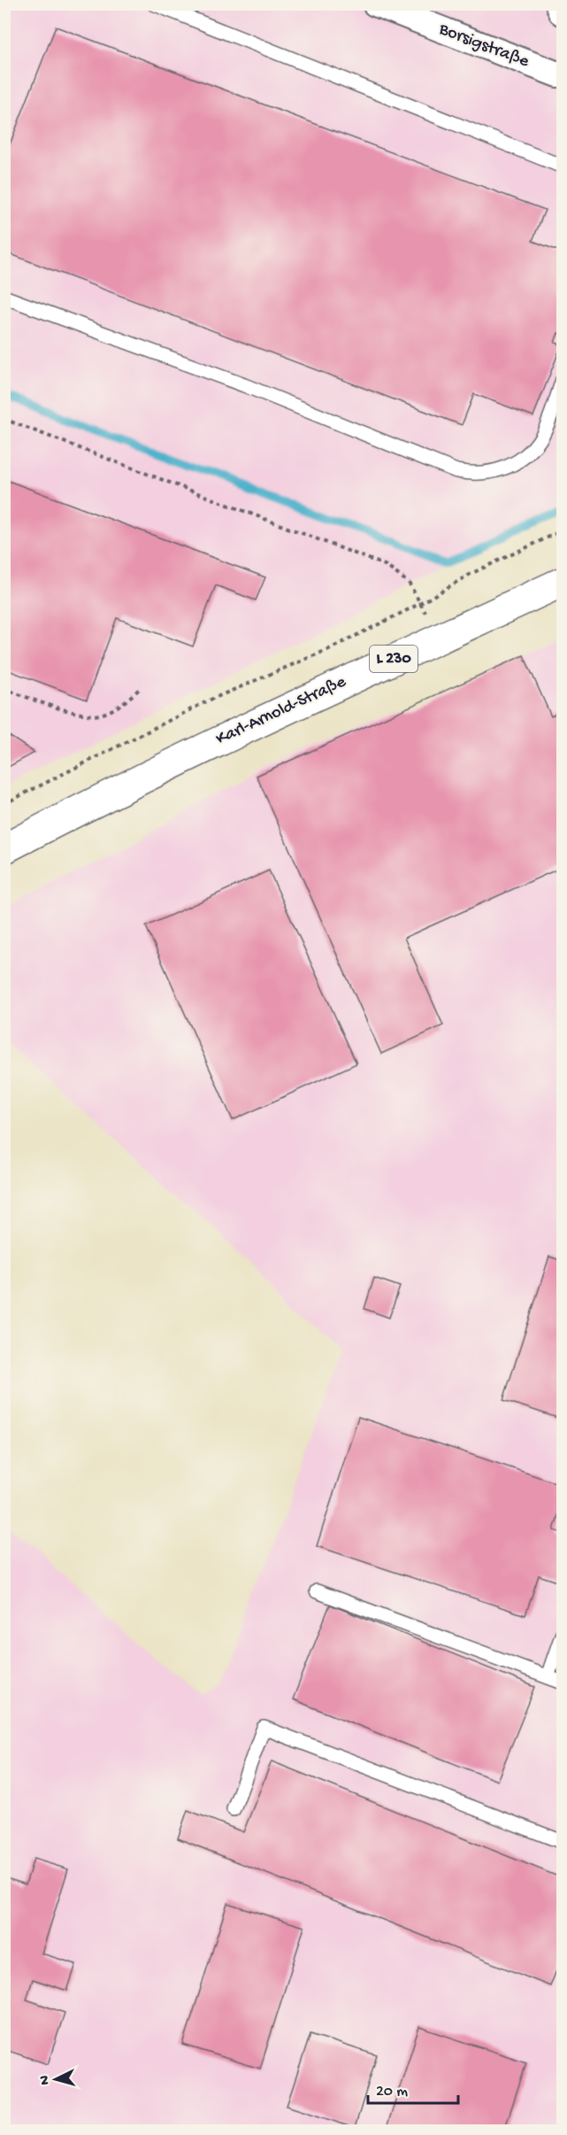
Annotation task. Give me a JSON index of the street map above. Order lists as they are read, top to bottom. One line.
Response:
{"streets":{"main road":["L 230","Karl-Arnold-Straße"],"street":["Borsigstraße"]},"scale_bar":"20 m","north":"left"}
